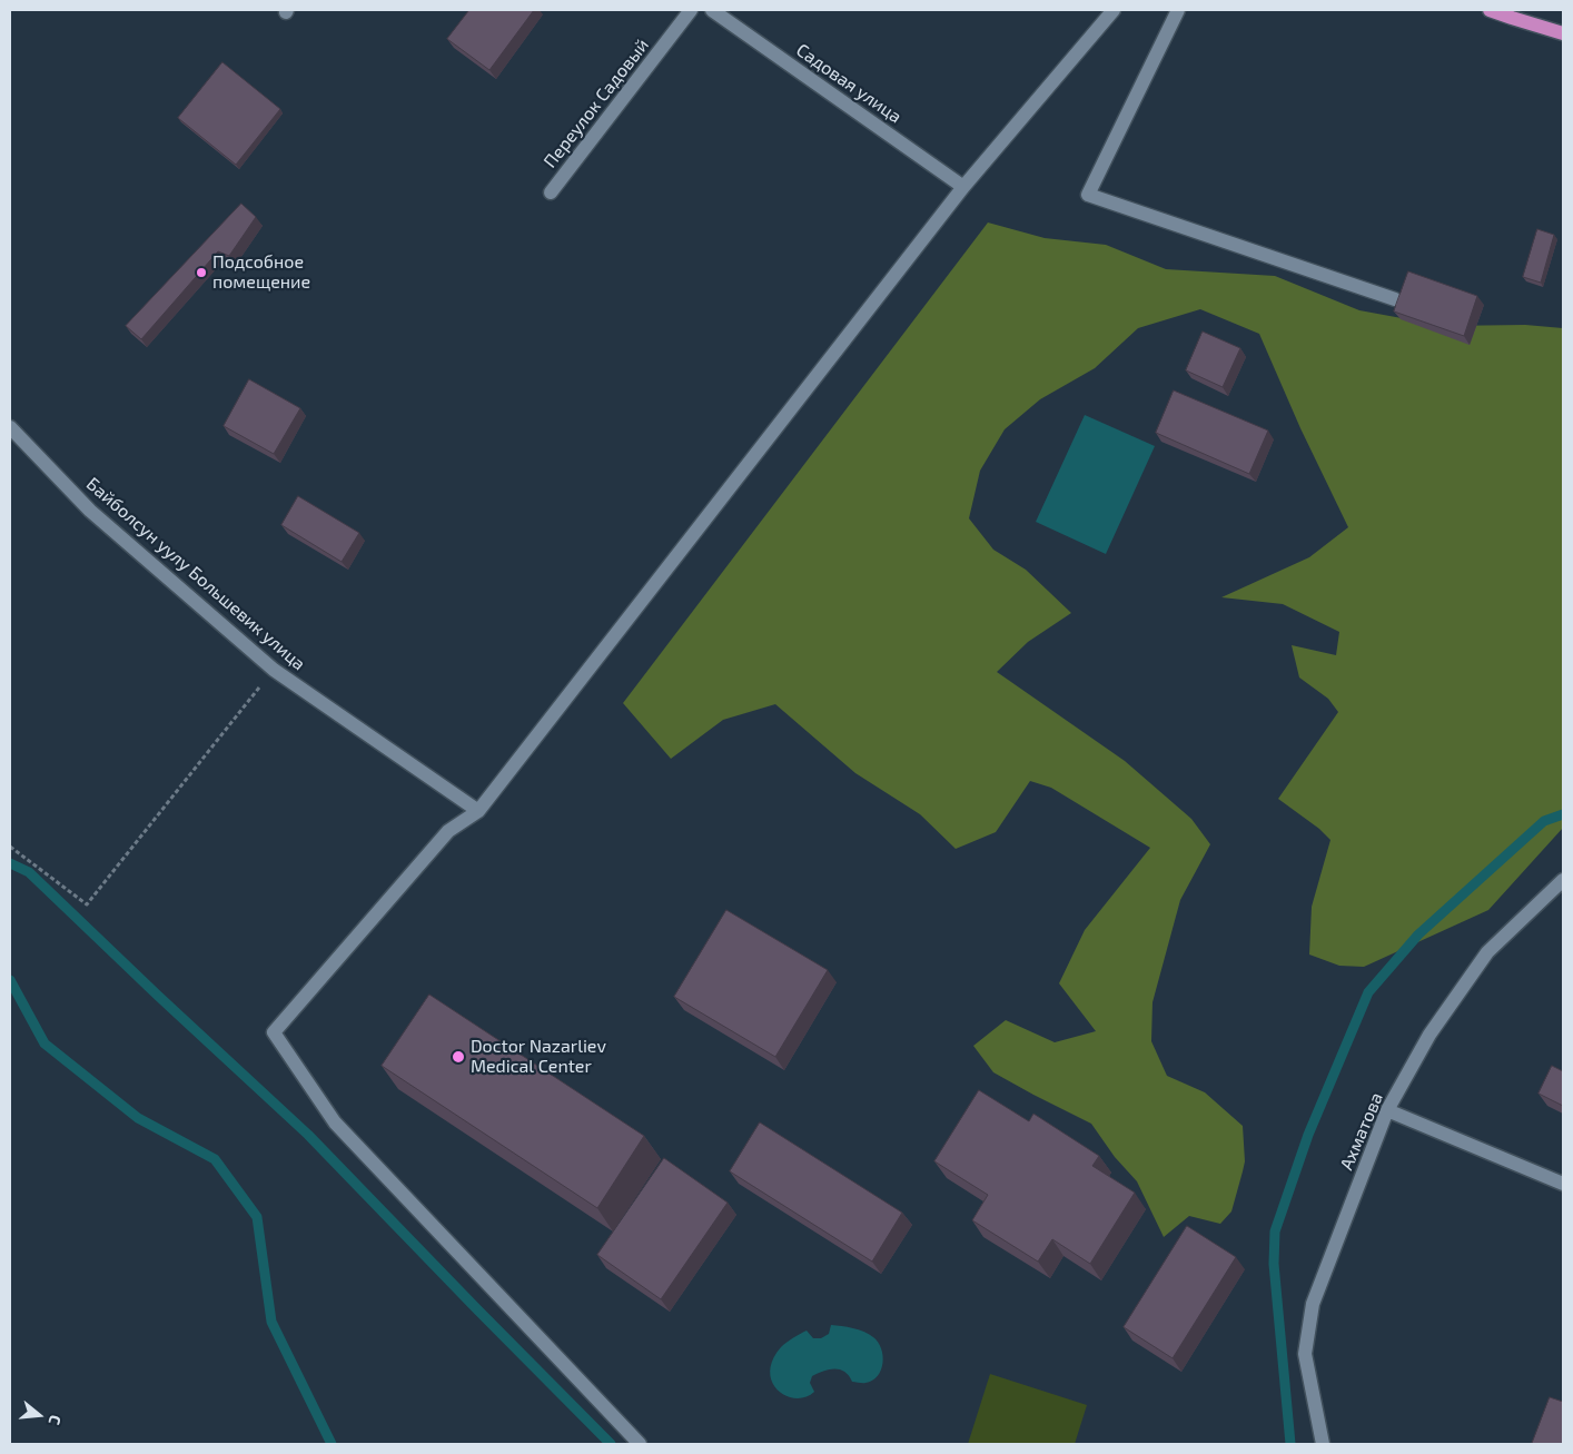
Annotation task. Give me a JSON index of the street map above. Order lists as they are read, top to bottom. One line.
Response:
{"streets":{"street":["Садовая улица","Переулок Садовый","Байболсун уулу Большевик улица","Ахматова"]},"places":["Подсобное помещение","Doctor Nazarliev Medical Center"],"north":"right"}
